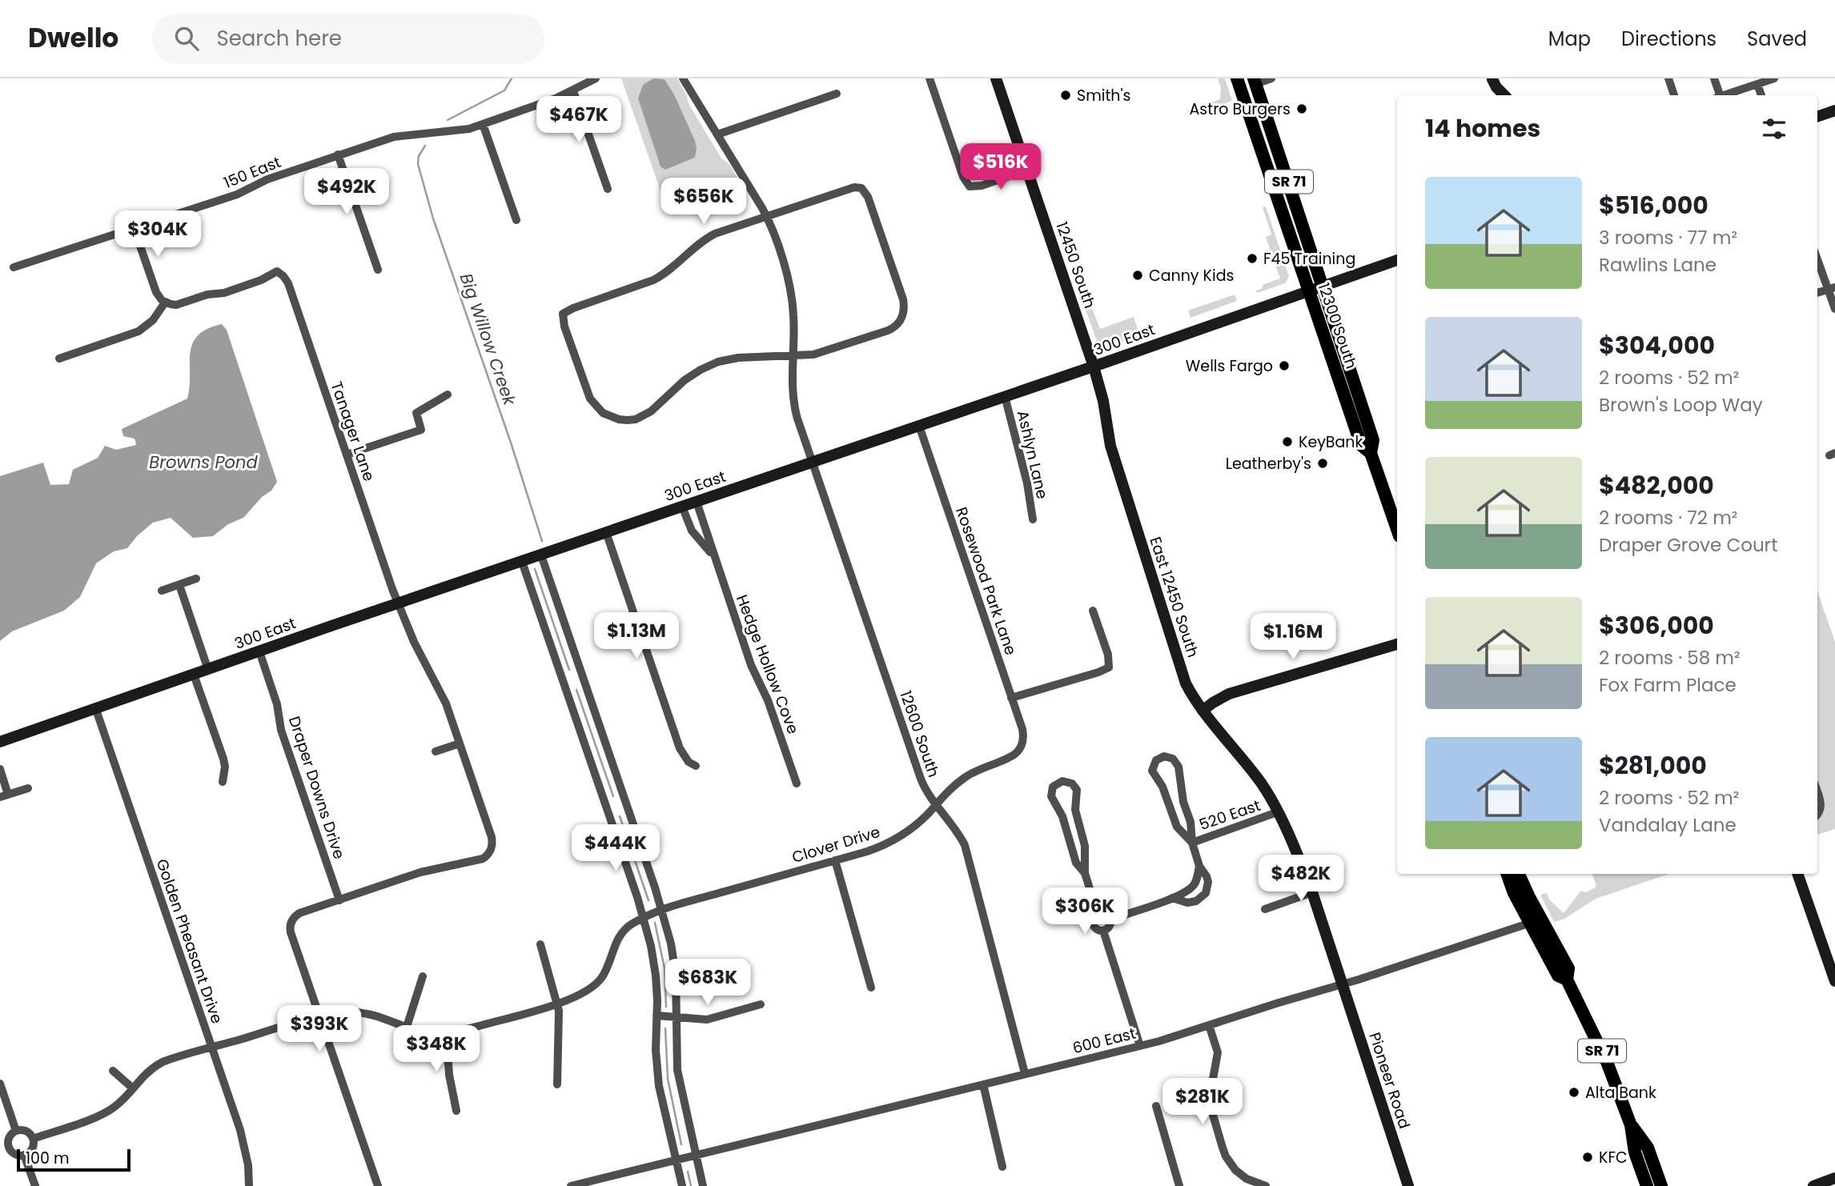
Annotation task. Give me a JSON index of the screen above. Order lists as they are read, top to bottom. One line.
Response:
{"streets":{"main road":["SR 71","12300 South"],"street":["150 East","12450 South","300 East","Tanager Lane","Ashlyn Lane","Rosewood Park Lane","East 12450 South","Hedge Hollow Cove","12600 South","Draper Downs Drive","520 East","Clover Drive","Golden Pheasant Drive","600 East","Pioneer Road"]},"crossings":[["SR 71","600 East"],["12450 South","300 East"],["12450 South","East 12450 South"],["12300 South","300 East"],["300 East","Tanager Lane"],["300 East","Ashlyn Lane"],["300 East","Rosewood Park Lane"],["300 East","East 12450 South"],["300 East","Hedge Hollow Cove"],["300 East","12600 South"],["300 East","Draper Downs Drive"],["300 East","Golden Pheasant Drive"],["Tanager Lane","Draper Downs Drive"],["Rosewood Park Lane","Clover Drive"],["East 12450 South","520 East"],["East 12450 South","Pioneer Road"],["12600 South","Clover Drive"],["12600 South","600 East"],["Clover Drive","Golden Pheasant Drive"],["600 East","Pioneer Road"]],"water":["Big Willow Creek","Browns Pond"],"places":["Smith's","Astro Burgers","F45 Training","Canny Kids","Wells Fargo","KeyBank","Leatherby's","Alta Bank","KFC"],"scale_bar":"100 m","page":{"header":"Dwello","search":"Search here","nav":["Map","Directions","Saved"],"heading":"14 homes","price":["$467K","$516K","$492K","$656K","$304K","$1.13M","$1.16M","$444K","$482K","$306K","$683K","$393K","$348K","$281K"],"list":[{"name":"$516,000","note":"3 rooms · 77 m² · Rawlins Lane"},{"name":"$304,000","note":"2 rooms · 52 m² · Brown's Loop Way"},{"name":"$482,000","note":"2 rooms · 72 m² · Draper Grove Court"},{"name":"$306,000","note":"2 rooms · 58 m² · Fox Farm Place"},{"name":"$281,000","note":"2 rooms · 52 m² · Vandalay Lane"}],"scale":"100 m"}}
